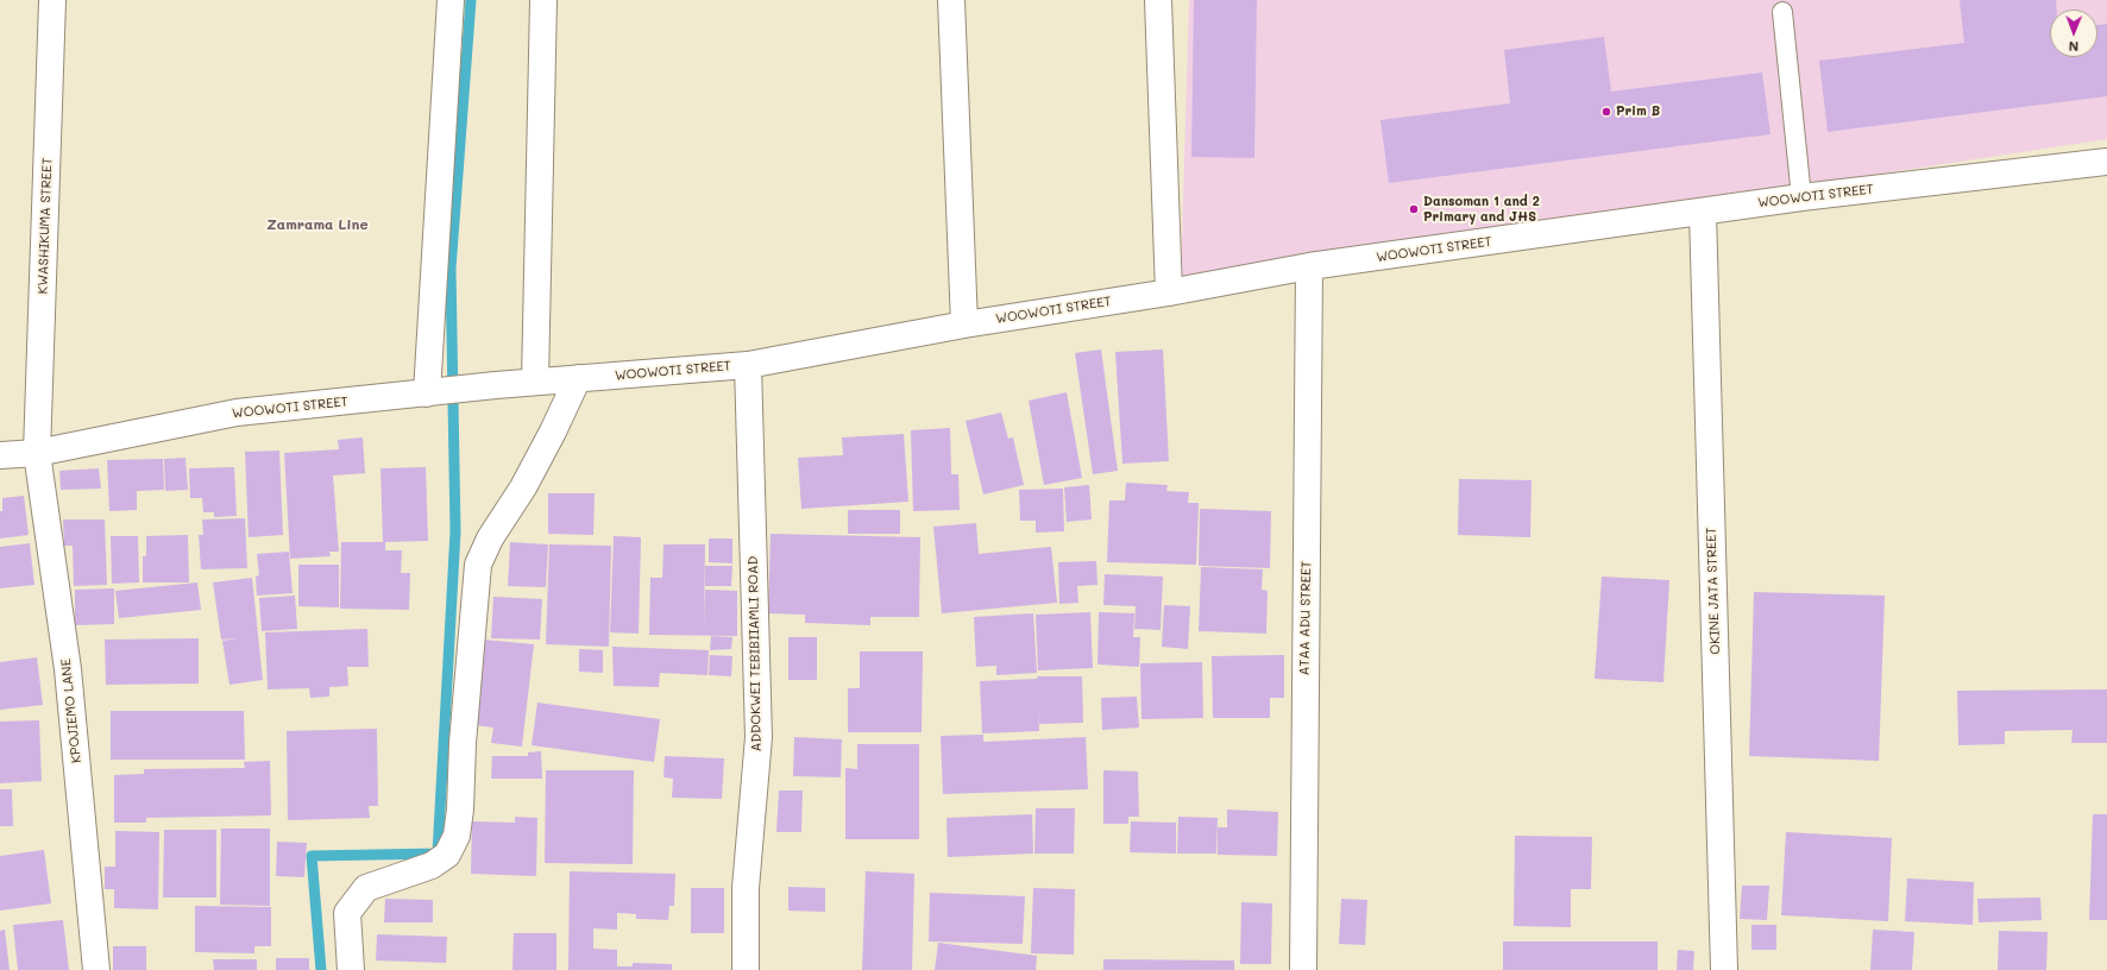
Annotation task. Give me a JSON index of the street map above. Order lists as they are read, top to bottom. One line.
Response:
{"streets":{"street":["WOOWOTI STREET","KWASHIKUMA STREET","OKINE JATA STREET","ATAA ADU STREET","ADDOKWEI TEBIBIIAMLI ROAD","KPOJIEMO LANE"]},"crossings":[["WOOWOTI STREET","KWASHIKUMA STREET"],["WOOWOTI STREET","OKINE JATA STREET"],["WOOWOTI STREET","ATAA ADU STREET"],["WOOWOTI STREET","ADDOKWEI TEBIBIIAMLI ROAD"],["WOOWOTI STREET","KPOJIEMO LANE"],["KWASHIKUMA STREET","KPOJIEMO LANE"]],"districts":["Zamrama Line"],"places":["Prim B","Dansoman 1 and 2 Primary and JHS"],"north":"bottom"}
